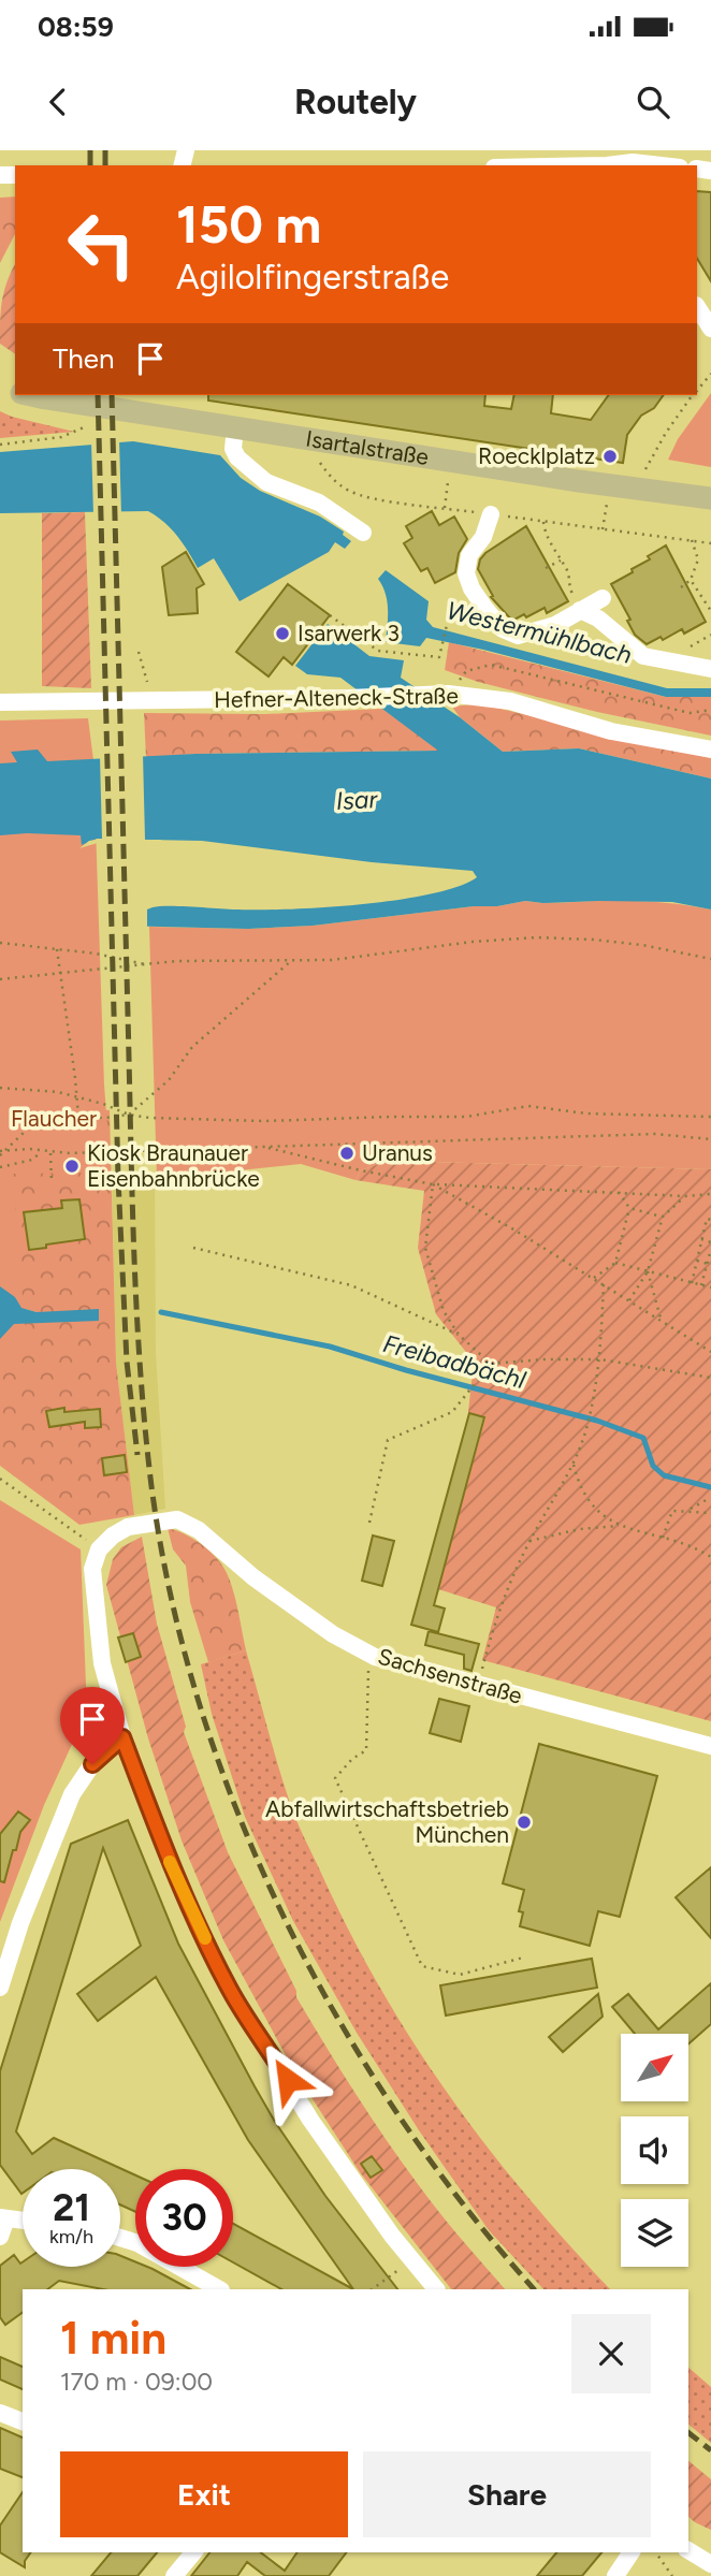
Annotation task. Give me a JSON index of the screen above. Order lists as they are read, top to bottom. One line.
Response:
{"streets":{"main road":["Isartalstraße"],"street":["Hefner-Alteneck-Straße","Sachsenstraße"]},"water":["Westermühlbach","Isar","Freibadbächl"],"parks":["Flaucher"],"places":["Roecklplatz","Isarwerk 3","Uranus","Kiosk Braunauer Eisenbahnbrücke","Abfallwirtschaftsbetrieb München"],"north":"top right","page":{"status":"08:59","header":"Routely","turn":["150 m","Agilolfingerstraße"],"then":"Then","speed":"21 km/h","limit":"30","heading":["1 min","170 m · 09:00"],"buttons":["Exit","Share"]}}
